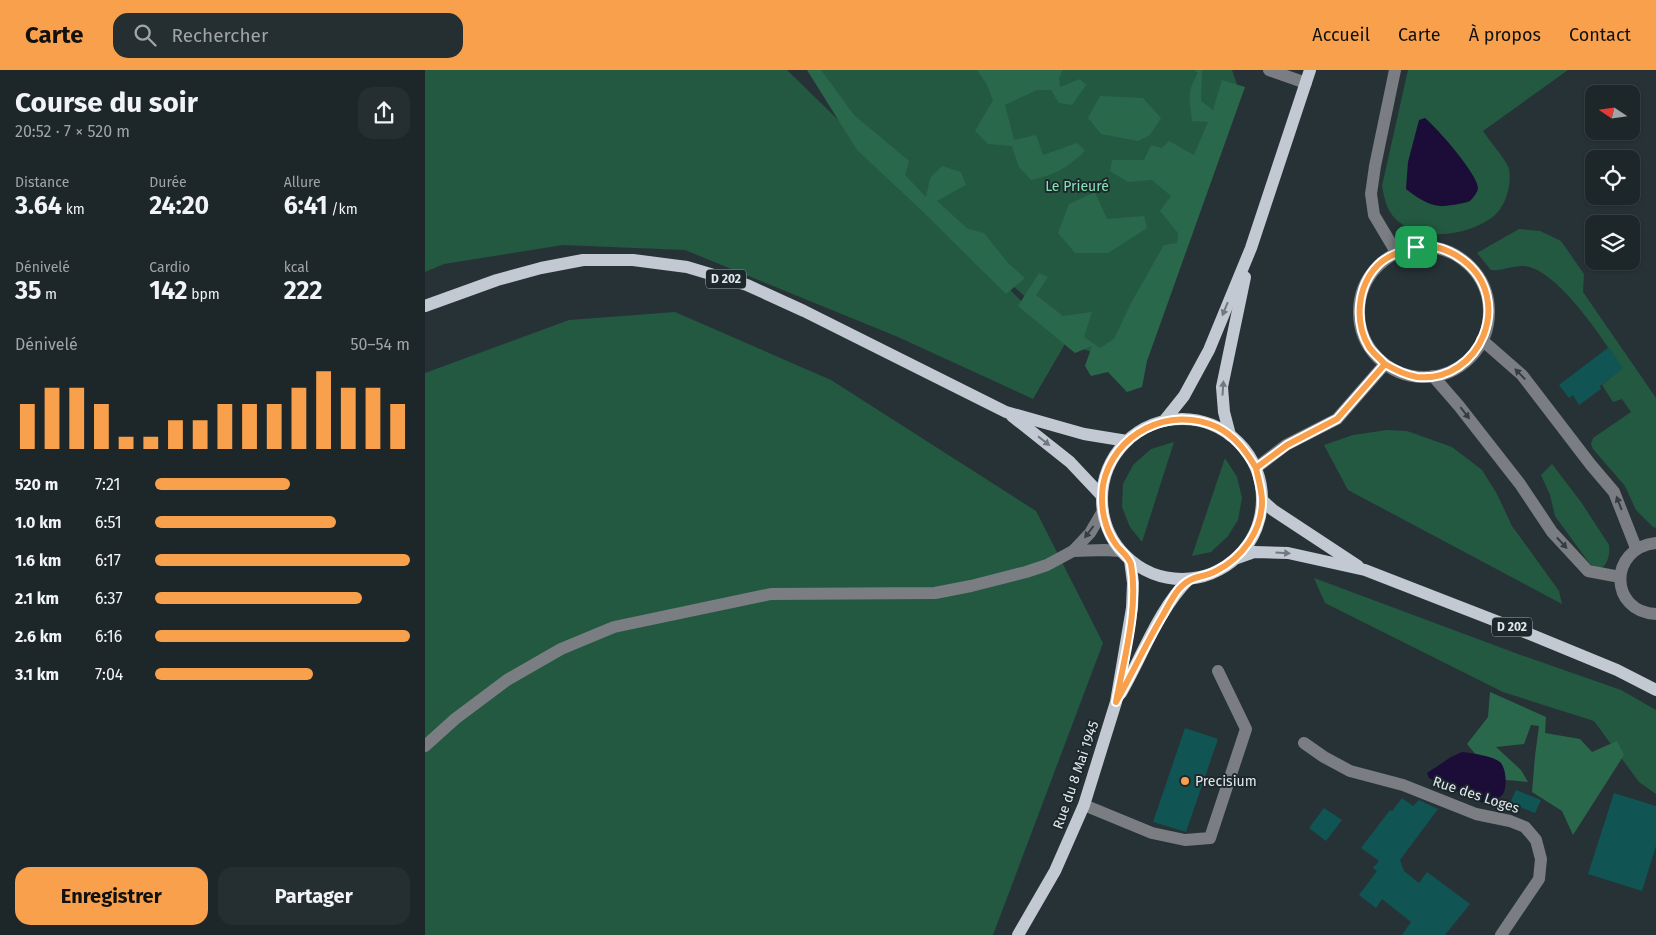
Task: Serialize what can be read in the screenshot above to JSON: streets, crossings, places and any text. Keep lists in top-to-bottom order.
{
  "streets": {
    "main road": ["D 202", "Rue du 8 Mai 1945"],
    "street": ["Rue des Loges"]
  },
  "parks": ["Le Prieuré"],
  "places": ["Precisium"],
  "north": "left",
  "page": {
    "header": "Carte",
    "search": "Rechercher",
    "nav": [
      "Accueil",
      "Carte",
      "À propos",
      "Contact"
    ],
    "heading": ["Course du soir", "20:52 · 7 × 520 m"],
    "stats": [
      ["Distance", "3.64 km"],
      ["Durée", "24:20"],
      ["Allure", "6:41 /km"],
      ["Dénivelé", "35 m"],
      ["Cardio", "142 bpm"],
      ["kcal", "222"]
    ],
    "chart": ["Dénivelé", "50–54 m"],
    "list": [
      {
        "name": "520 m",
        "note": "7:21"
      },
      {
        "name": "1.0 km",
        "note": "6:51"
      },
      {
        "name": "1.6 km",
        "note": "6:17"
      },
      {
        "name": "2.1 km",
        "note": "6:37"
      },
      {
        "name": "2.6 km",
        "note": "6:16"
      },
      {
        "name": "3.1 km",
        "note": "7:04"
      }
    ],
    "buttons": ["Enregistrer", "Partager"]
  }
}
